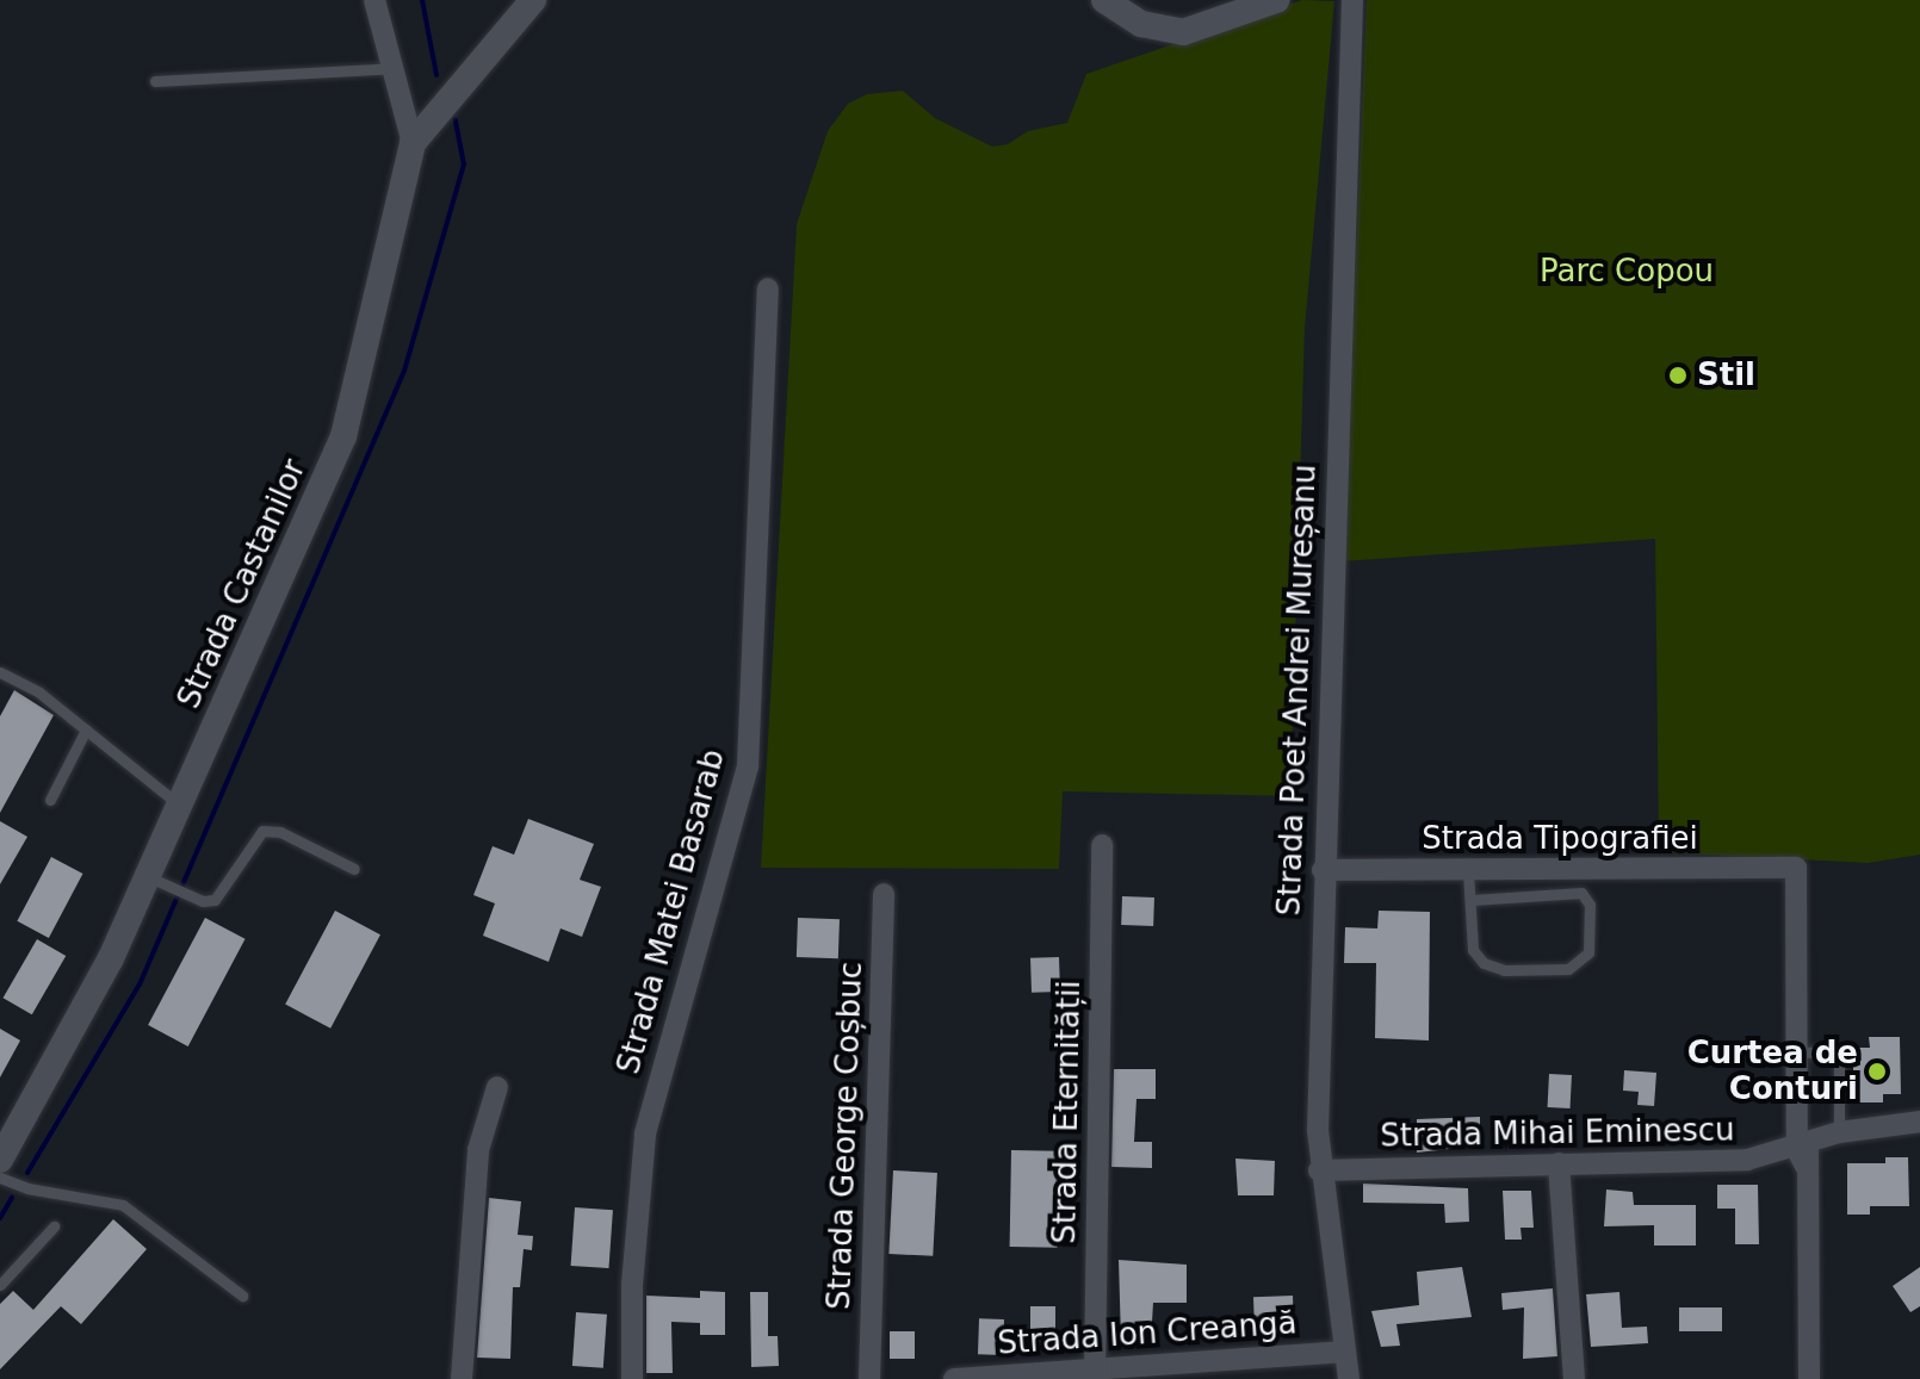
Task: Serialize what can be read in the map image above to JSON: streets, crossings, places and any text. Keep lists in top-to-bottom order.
{
  "streets": {
    "street": [
      "Strada Castanilor",
      "Strada Poet Andrei Mureșanu",
      "Strada Tipografiei",
      "Strada Matei Basarab",
      "Strada Eternității",
      "Strada Mihai Eminescu",
      "Strada George Coșbuc",
      "Strada Ion Creangă"
    ]
  },
  "crossings": [
    ["Strada Poet Andrei Mureșanu", "Strada Tipografiei"],
    ["Strada Poet Andrei Mureșanu", "Strada Mihai Eminescu"],
    ["Strada Poet Andrei Mureșanu", "Strada Ion Creangă"],
    ["Strada Eternității", "Strada Ion Creangă"]
  ],
  "parks": ["Parc Copou"],
  "places": ["Stil", "Curtea de Conturi"]
}
